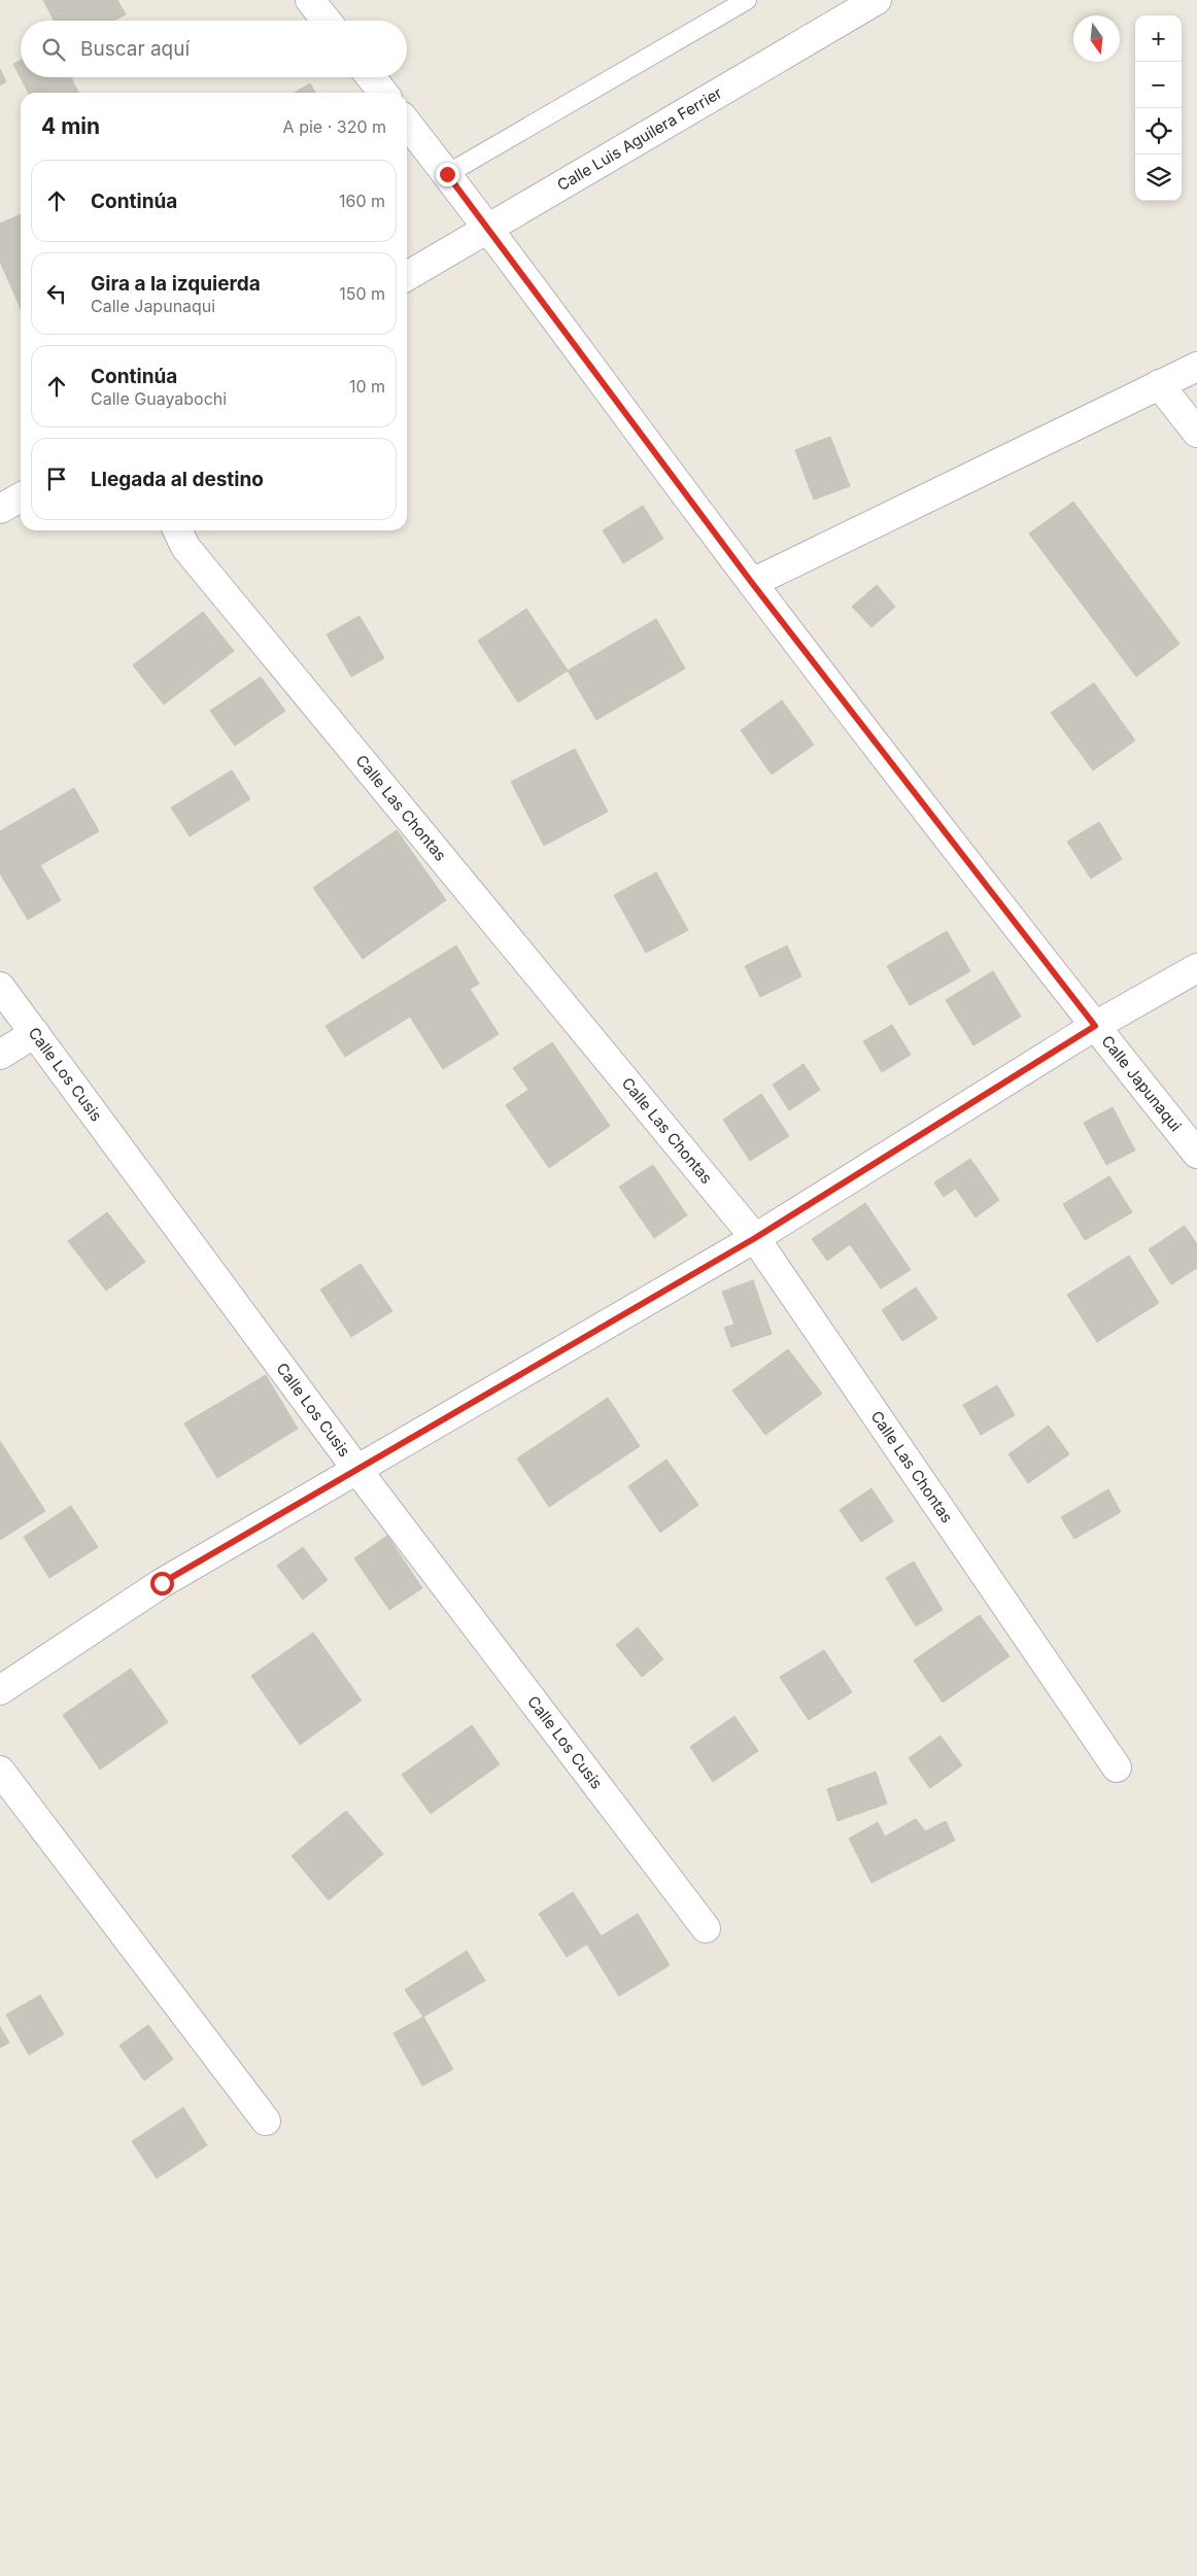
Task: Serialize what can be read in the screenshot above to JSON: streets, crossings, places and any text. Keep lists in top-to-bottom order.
{
  "streets": {
    "street": [
      "Calle Luis Aguilera Ferrier",
      "Calle Las Chontas",
      "Calle Los Cusis",
      "Calle Japunaqui"
    ]
  },
  "crossings": [
    ["Calle Luis Aguilera Ferrier", "Calle Japunaqui"]
  ],
  "north": "bottom",
  "page": {
    "map_buttons": ["+", "−"],
    "search": "Buscar aquí",
    "heading": ["4 min", "A pie · 320 m"],
    "list": [
      ["Continúa", "160 m"],
      ["Gira a la izquierda", "Calle Japunaqui", "150 m"],
      ["Continúa", "Calle Guayabochi", "10 m"],
      "Llegada al destino"
    ]
  }
}
